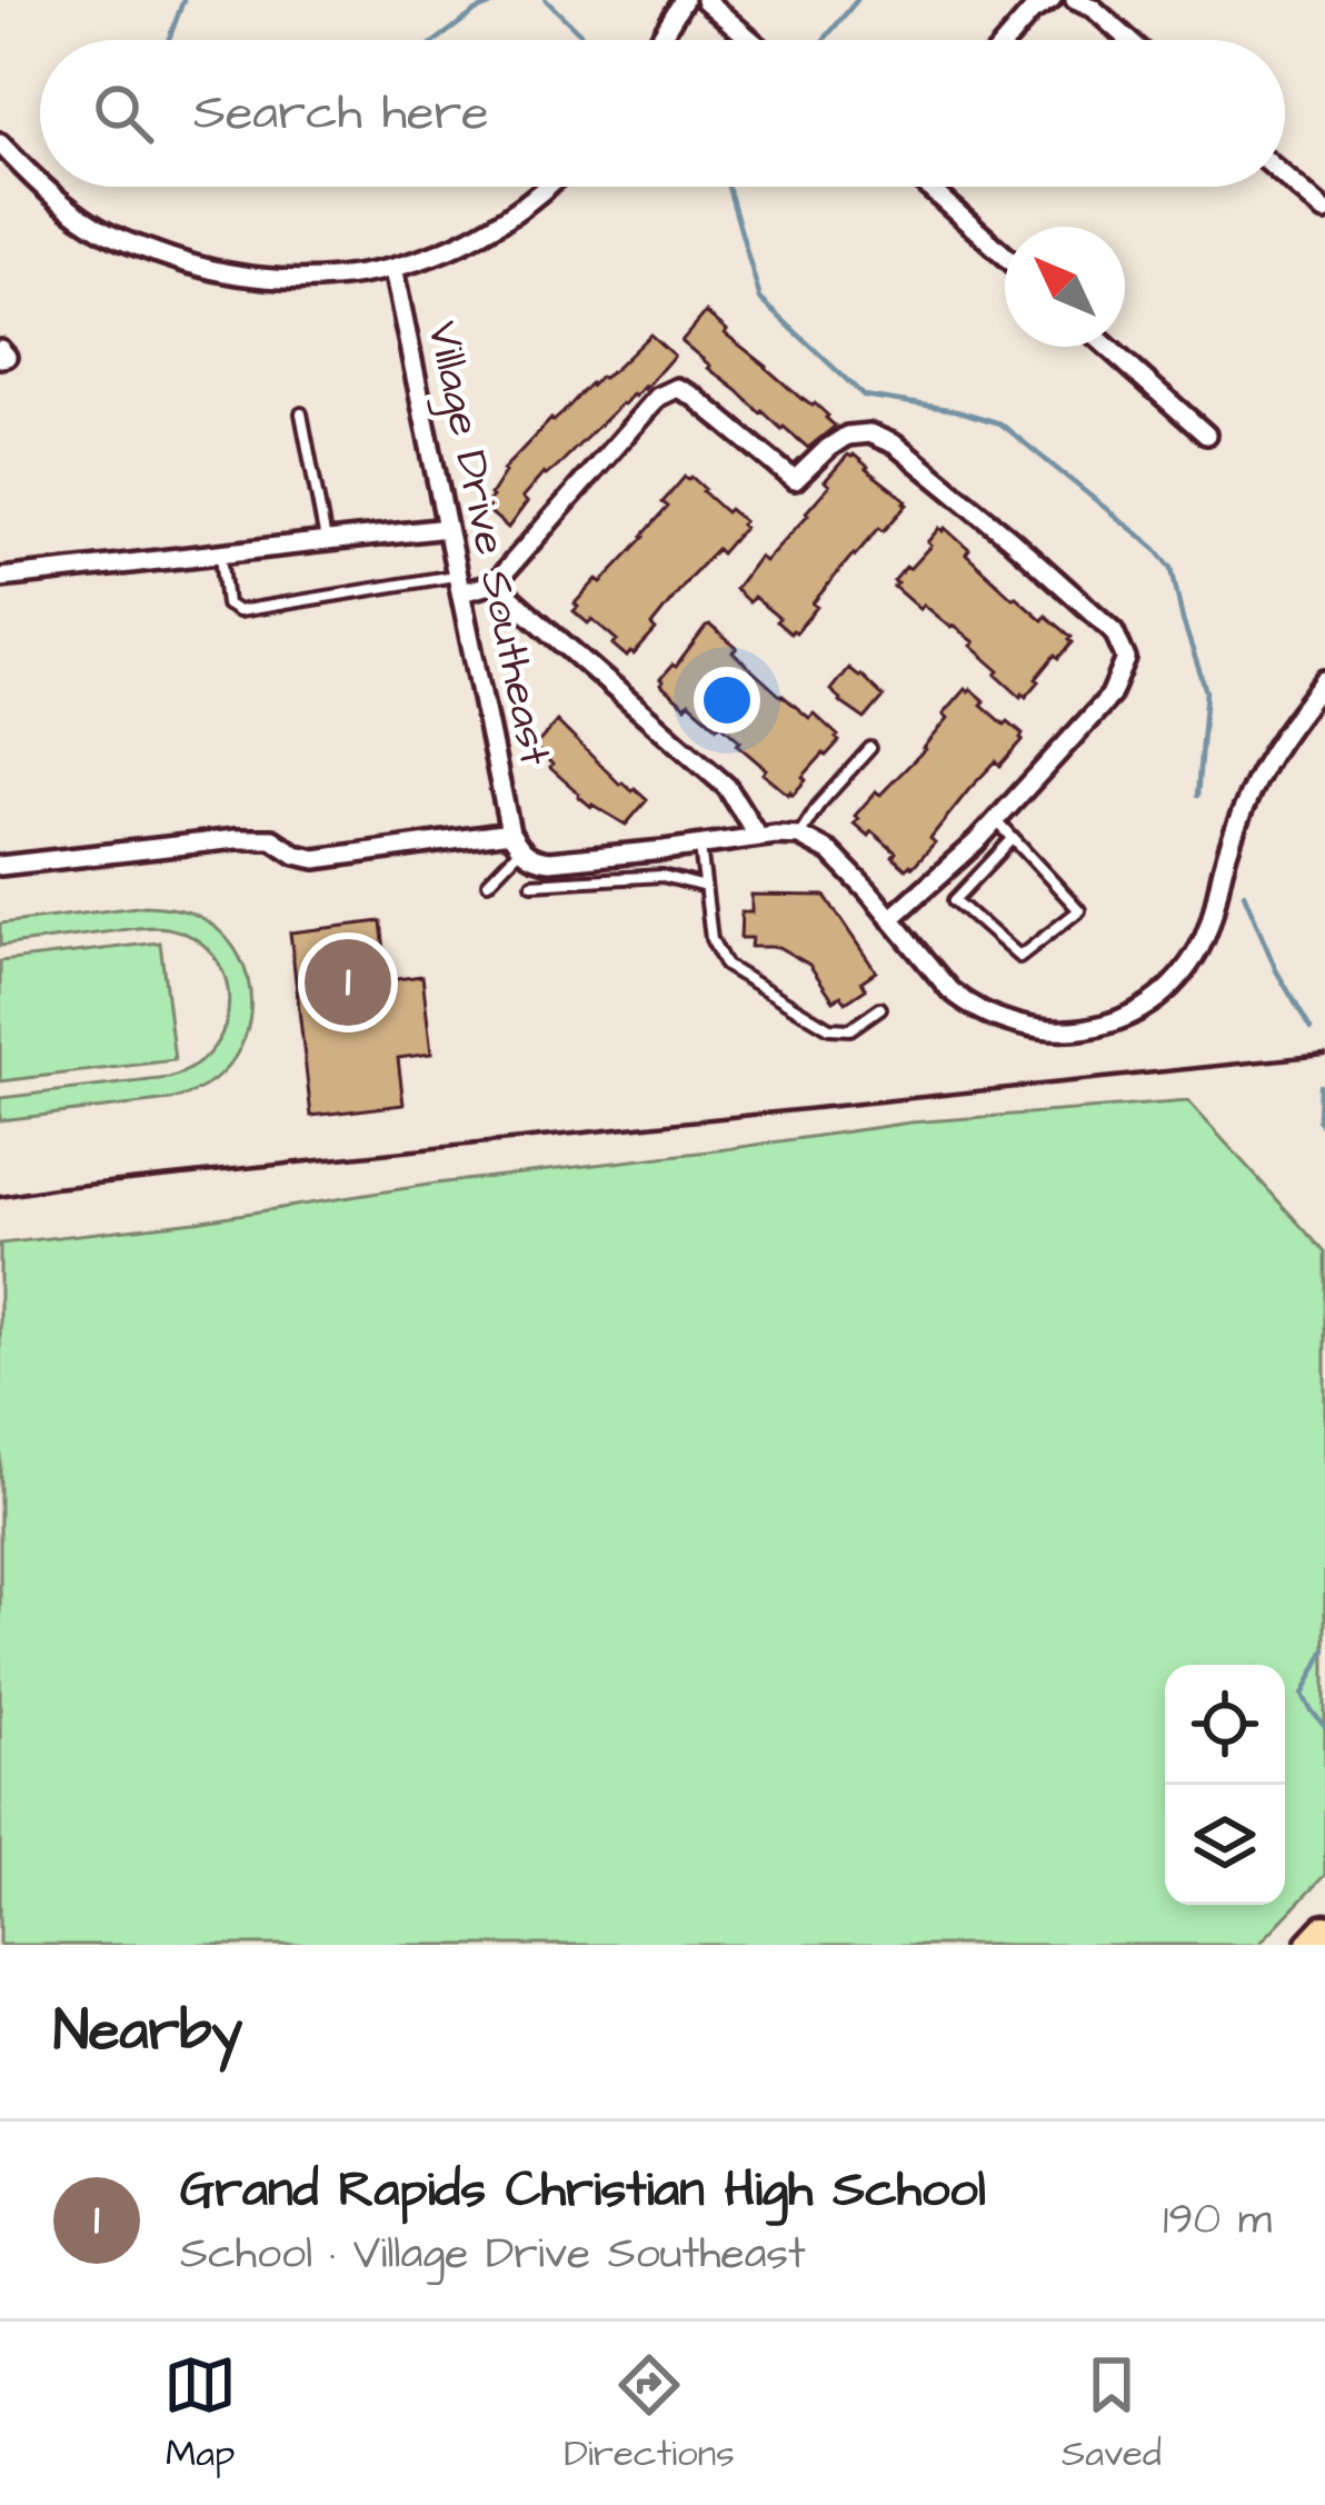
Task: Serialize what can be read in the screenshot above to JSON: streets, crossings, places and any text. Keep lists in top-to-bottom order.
{
  "streets": {
    "street": ["Village Drive Southeast"]
  },
  "north": "top left",
  "page": {
    "search": "Search here",
    "pins": "1",
    "heading": "Nearby",
    "list": [
      {
        "mark": "1",
        "name": "Grand Rapids Christian High School",
        "note": "School · Village Drive Southeast",
        "value": "190 m"
      }
    ],
    "nav": ["Map", "Directions", "Saved"]
  }
}
